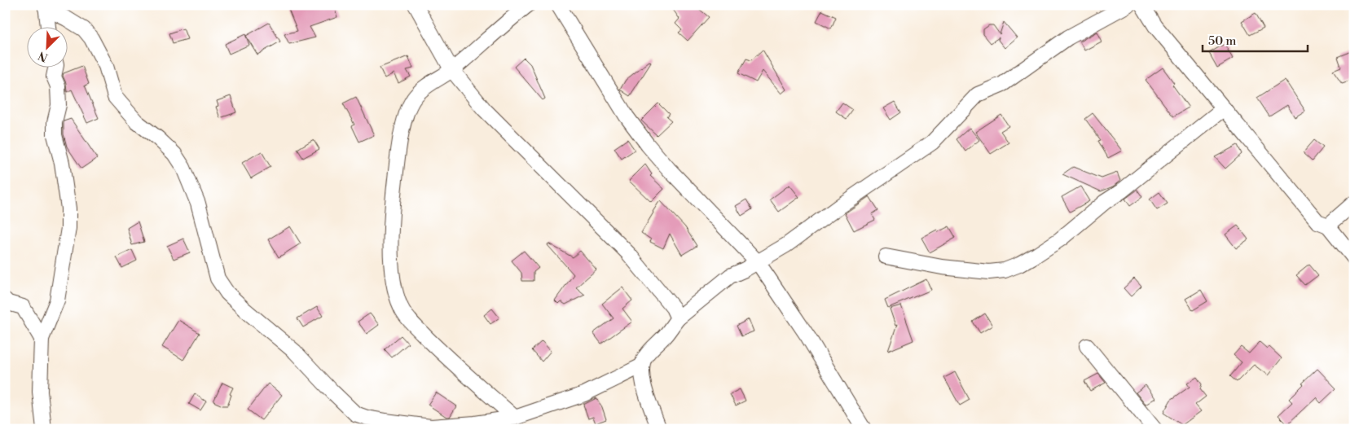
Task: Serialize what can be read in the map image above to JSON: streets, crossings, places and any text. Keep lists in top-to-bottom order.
{
  "scale_bar": "50 m",
  "north": "bottom left"
}
